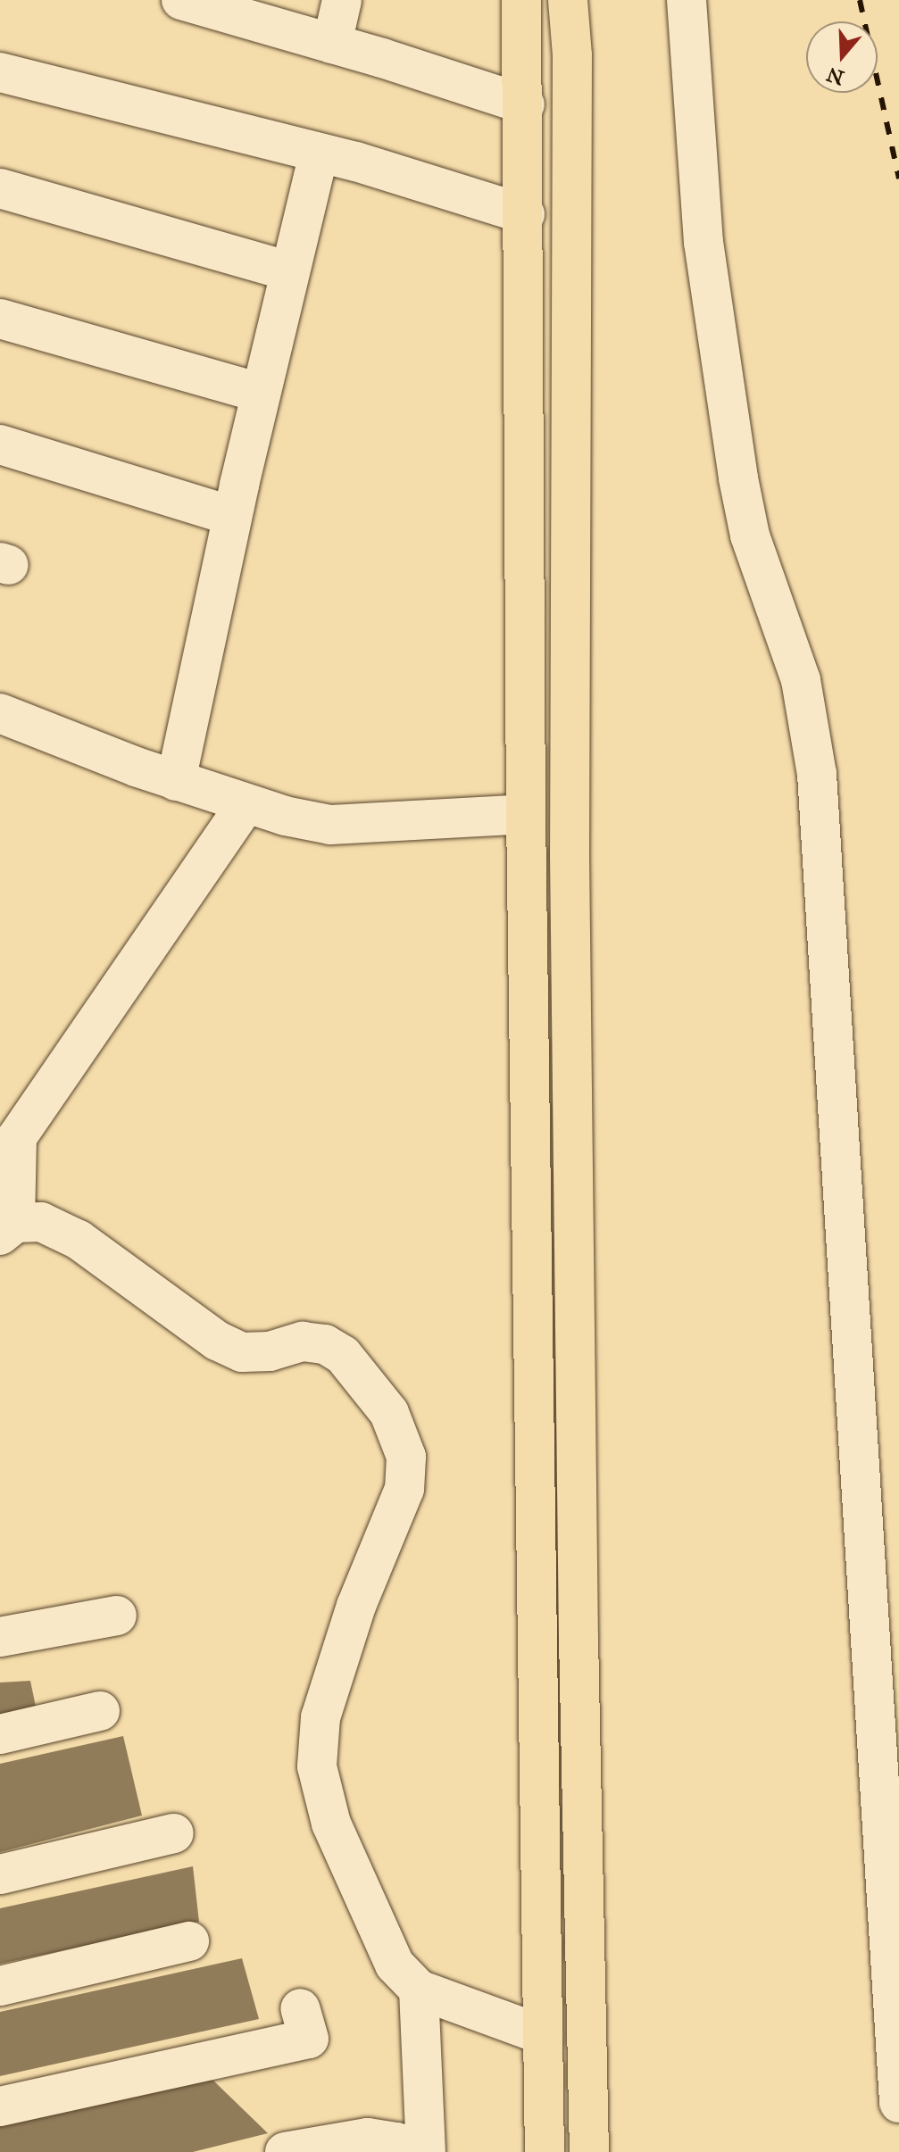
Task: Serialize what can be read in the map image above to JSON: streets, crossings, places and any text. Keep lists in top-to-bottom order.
{
  "north": "bottom"
}
